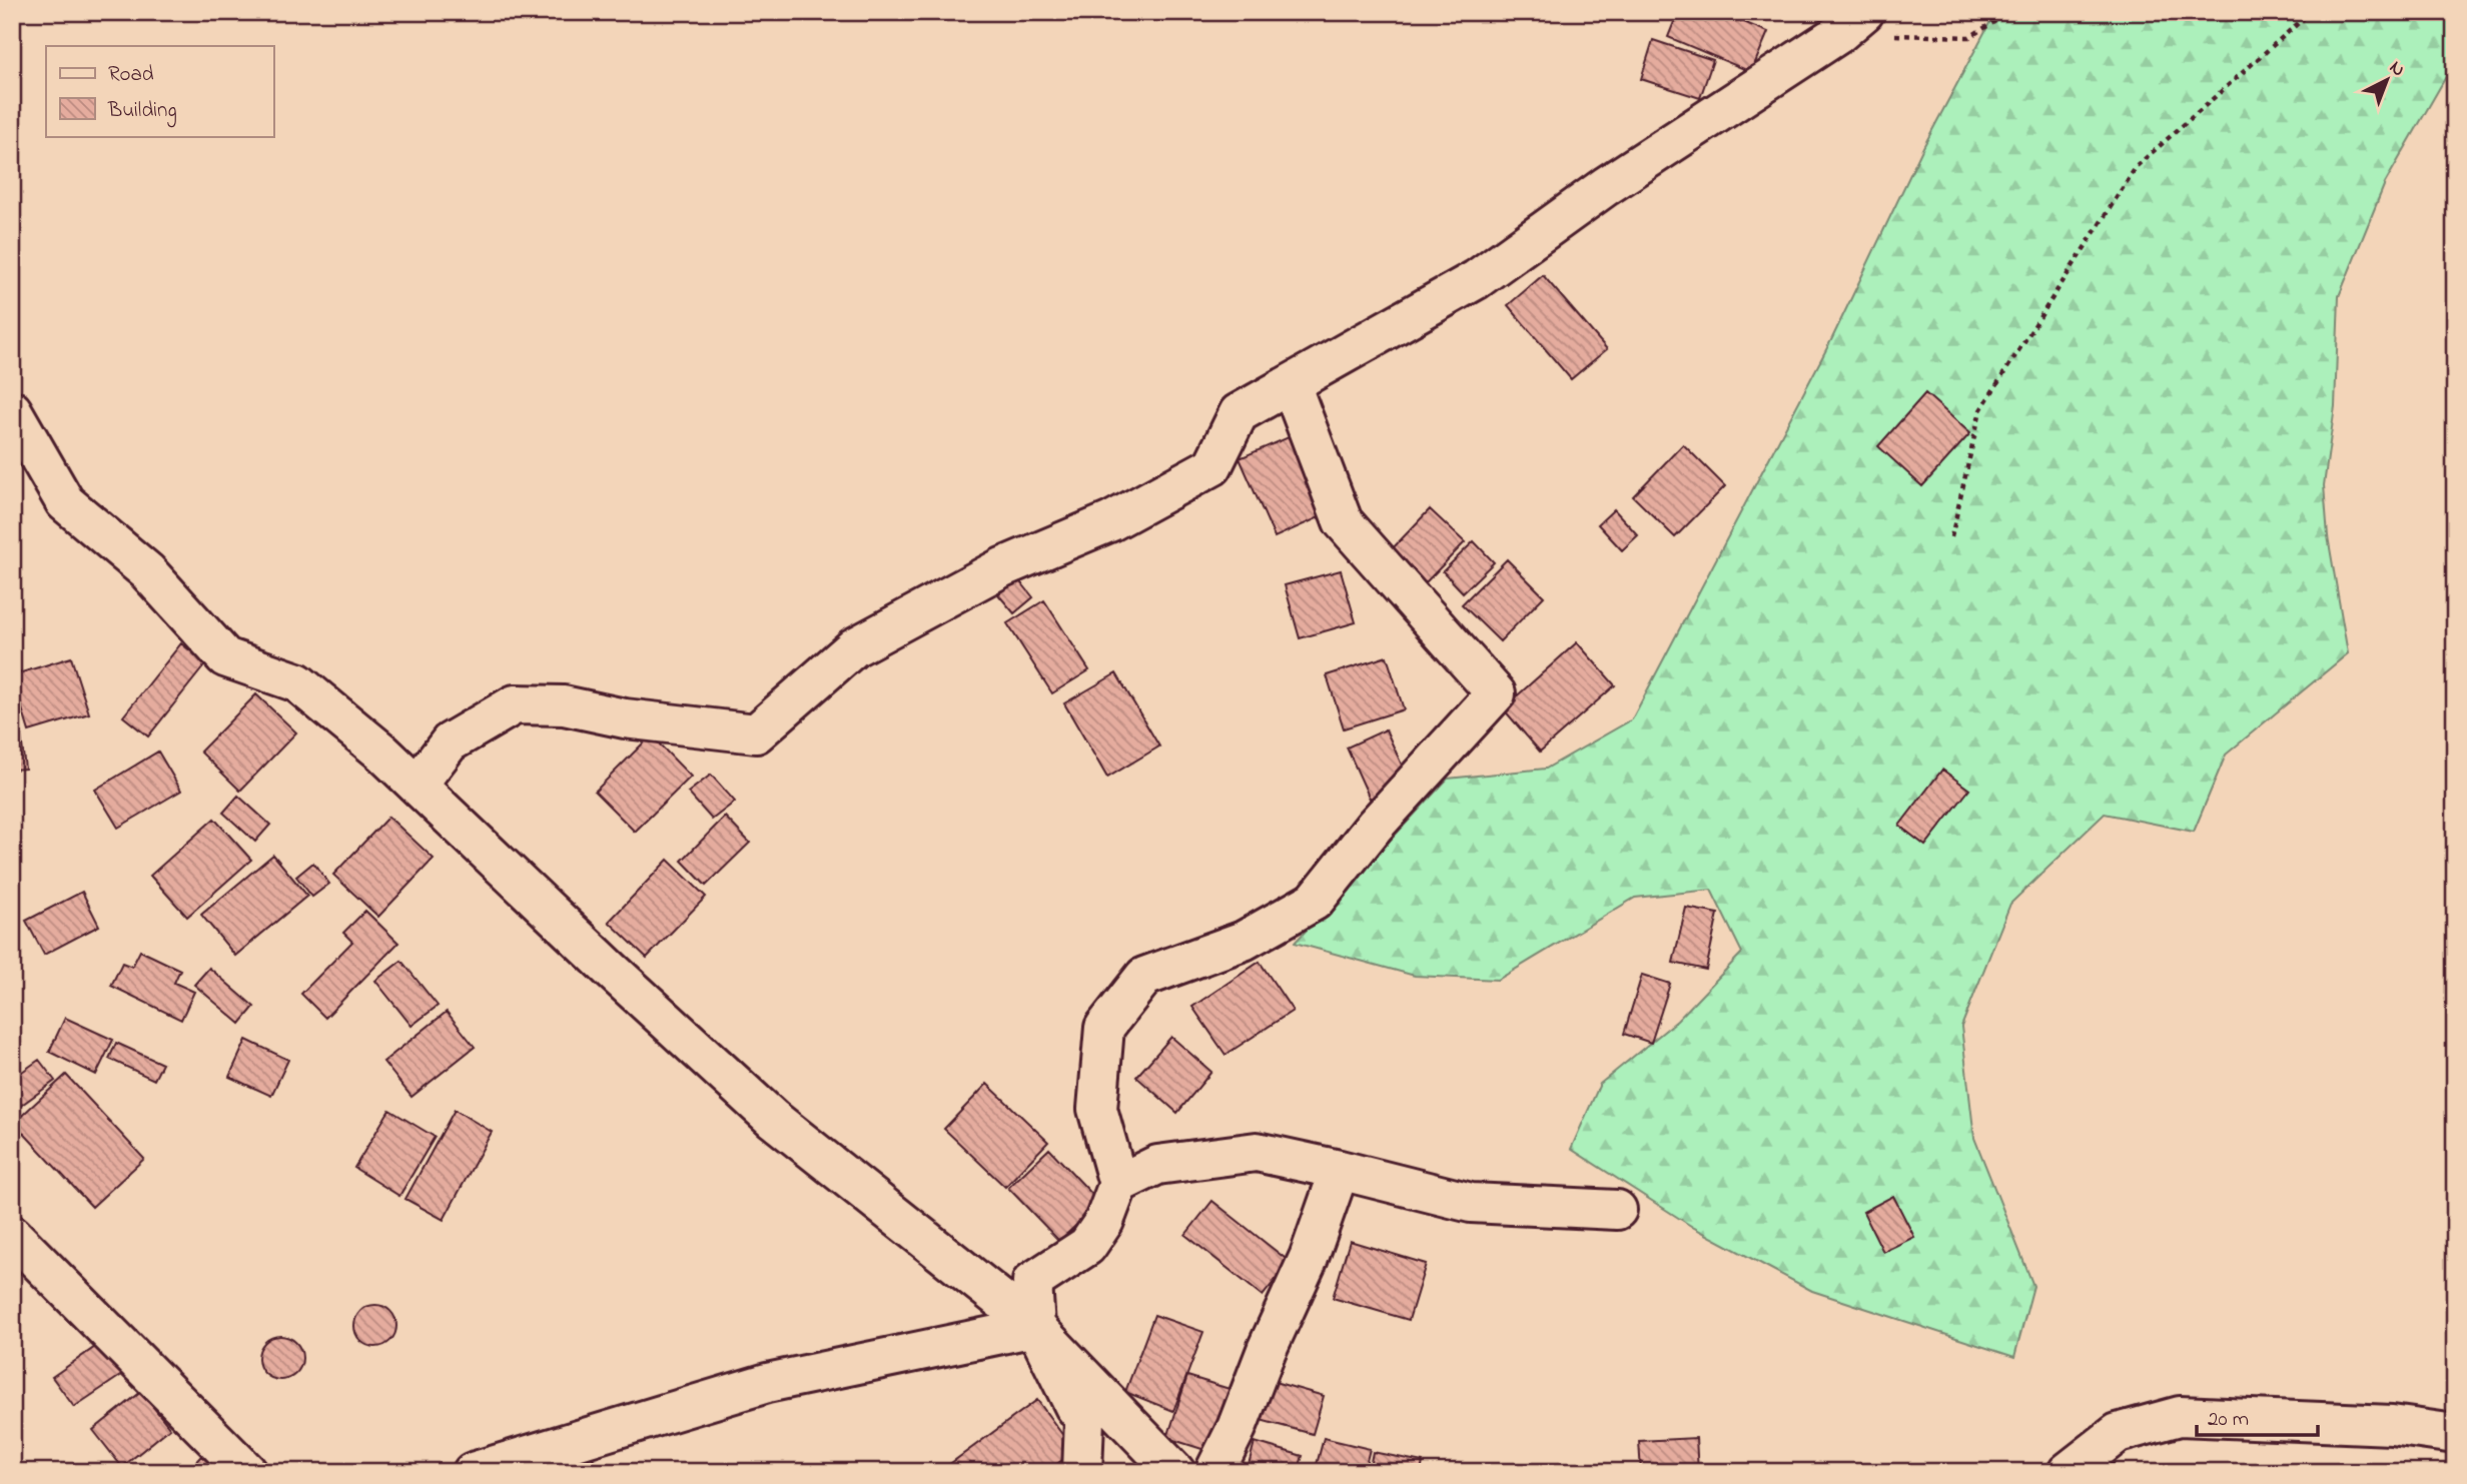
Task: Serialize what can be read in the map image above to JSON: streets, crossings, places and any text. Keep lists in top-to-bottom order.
{
  "legend": ["Road", "Building"],
  "scale_bar": "20 m",
  "north": "top right"
}
